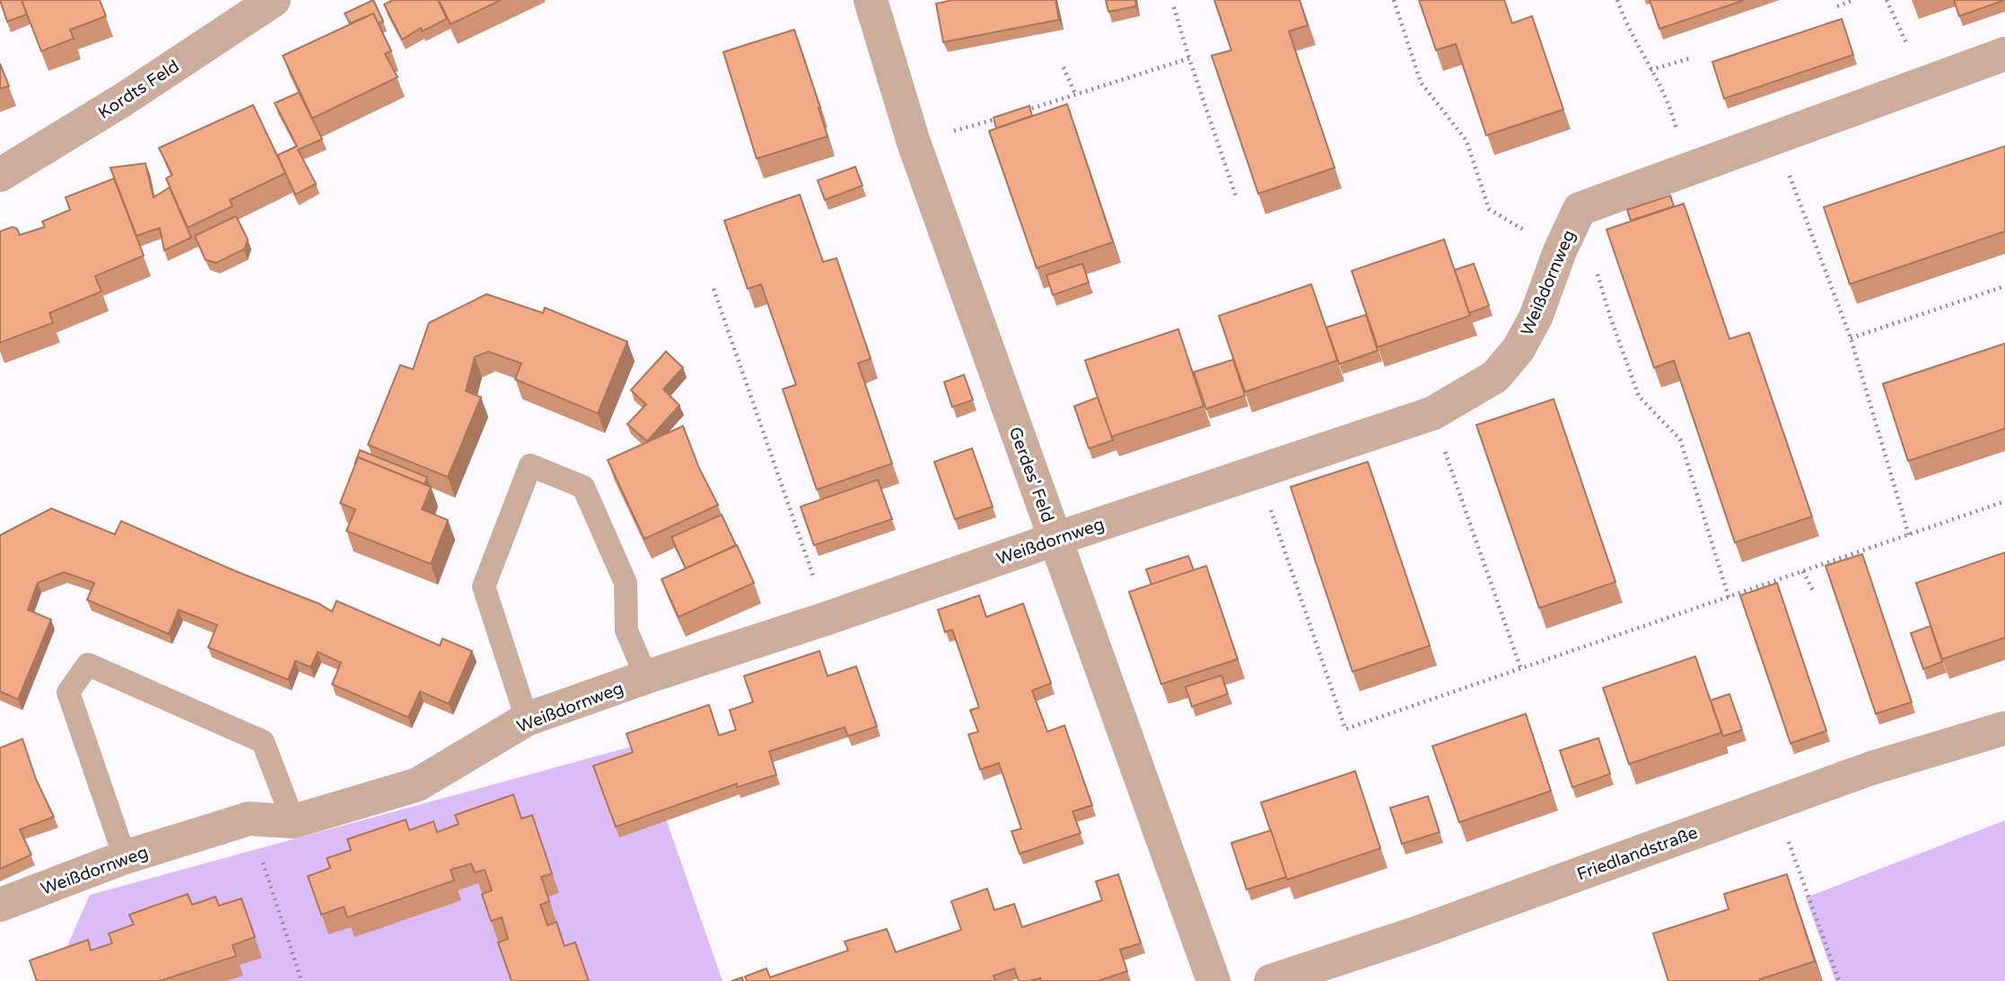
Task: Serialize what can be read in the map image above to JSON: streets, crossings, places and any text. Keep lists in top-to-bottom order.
{
  "streets": {
    "street": [
      "Kordts Feld",
      "Weißdornweg",
      "Gerdes' Feld",
      "Friedlandstraße"
    ]
  },
  "crossings": [
    ["Weißdornweg", "Gerdes' Feld"]
  ]
}
